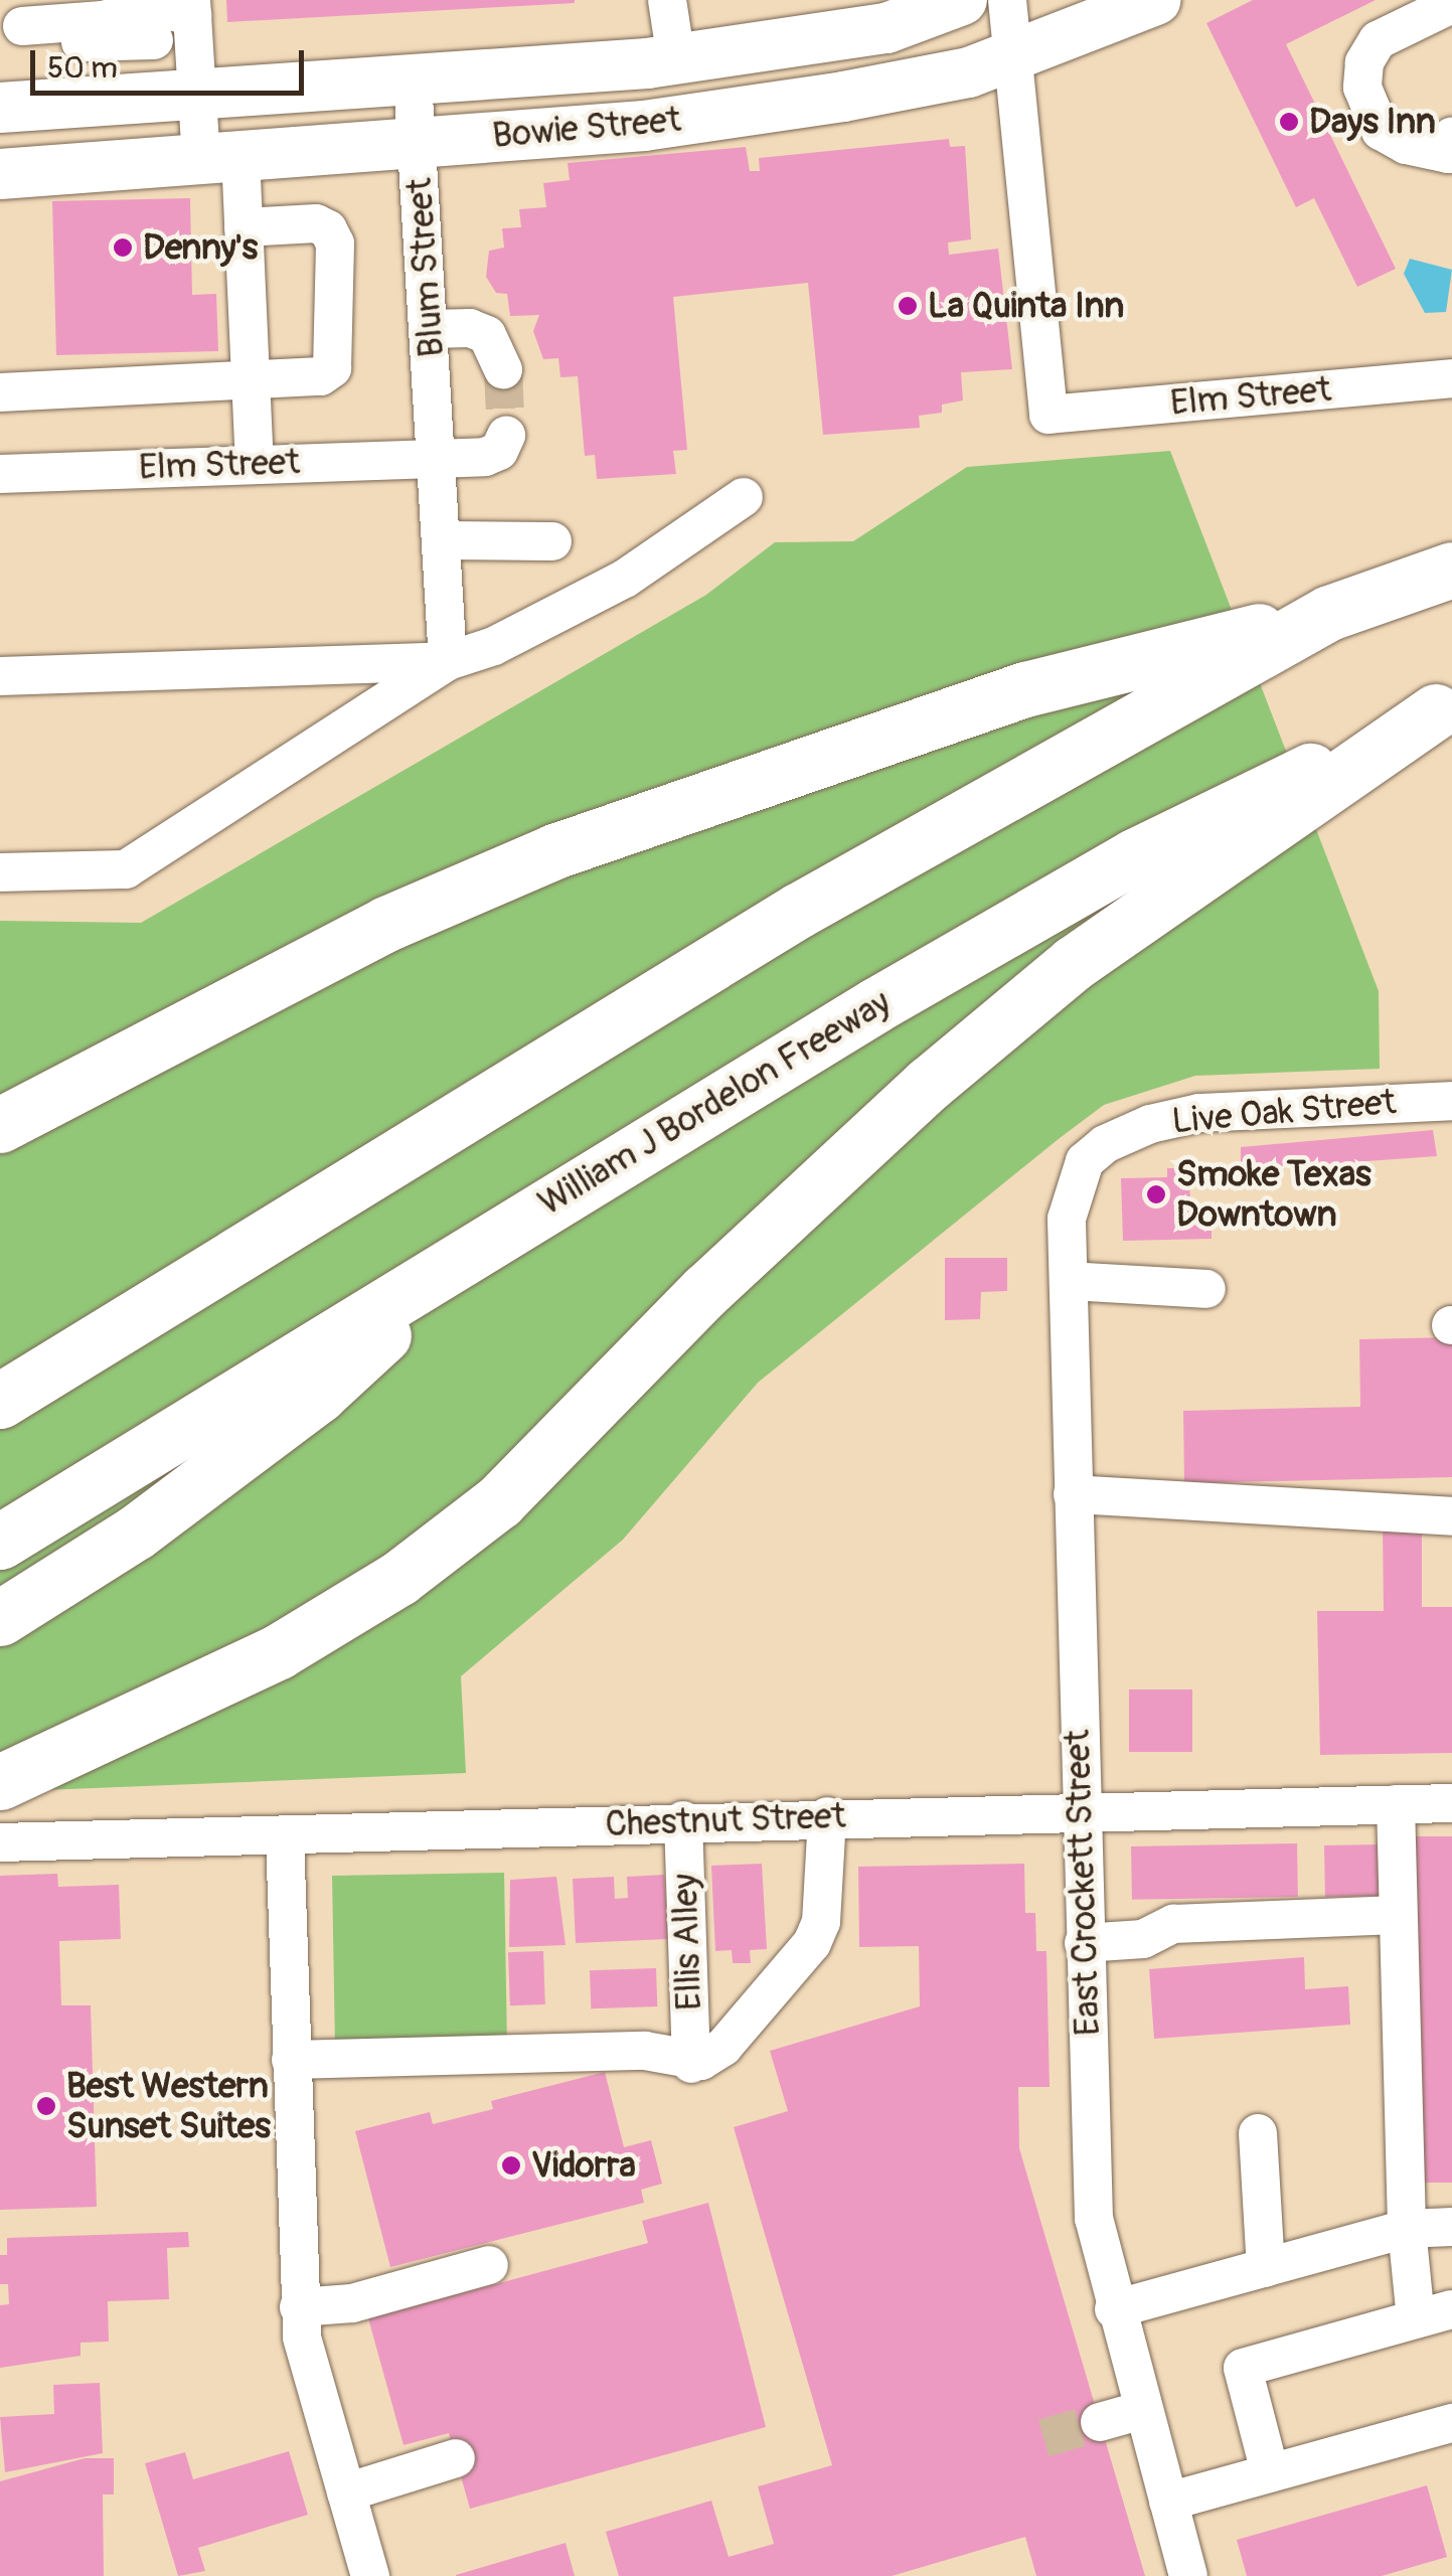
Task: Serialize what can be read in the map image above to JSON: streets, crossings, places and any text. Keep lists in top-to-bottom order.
{
  "streets": {
    "highway": ["William J Bordelon Freeway"],
    "main road": ["Bowie Street"],
    "street": [
      "Blum Street",
      "Elm Street",
      "Live Oak Street",
      "Chestnut Street",
      "East Crockett Street",
      "Ellis Alley"
    ]
  },
  "crossings": [
    ["Bowie Street", "Blum Street"],
    ["Bowie Street", "Elm Street"],
    ["Blum Street", "Elm Street"],
    ["Live Oak Street", "East Crockett Street"],
    ["Chestnut Street", "East Crockett Street"],
    ["Chestnut Street", "Ellis Alley"]
  ],
  "places": [
    "Days Inn",
    "Denny's",
    "La Quinta Inn",
    "Smoke Texas Downtown",
    "Best Western Sunset Suites",
    "Vidorra"
  ],
  "scale_bar": "50 m"
}
